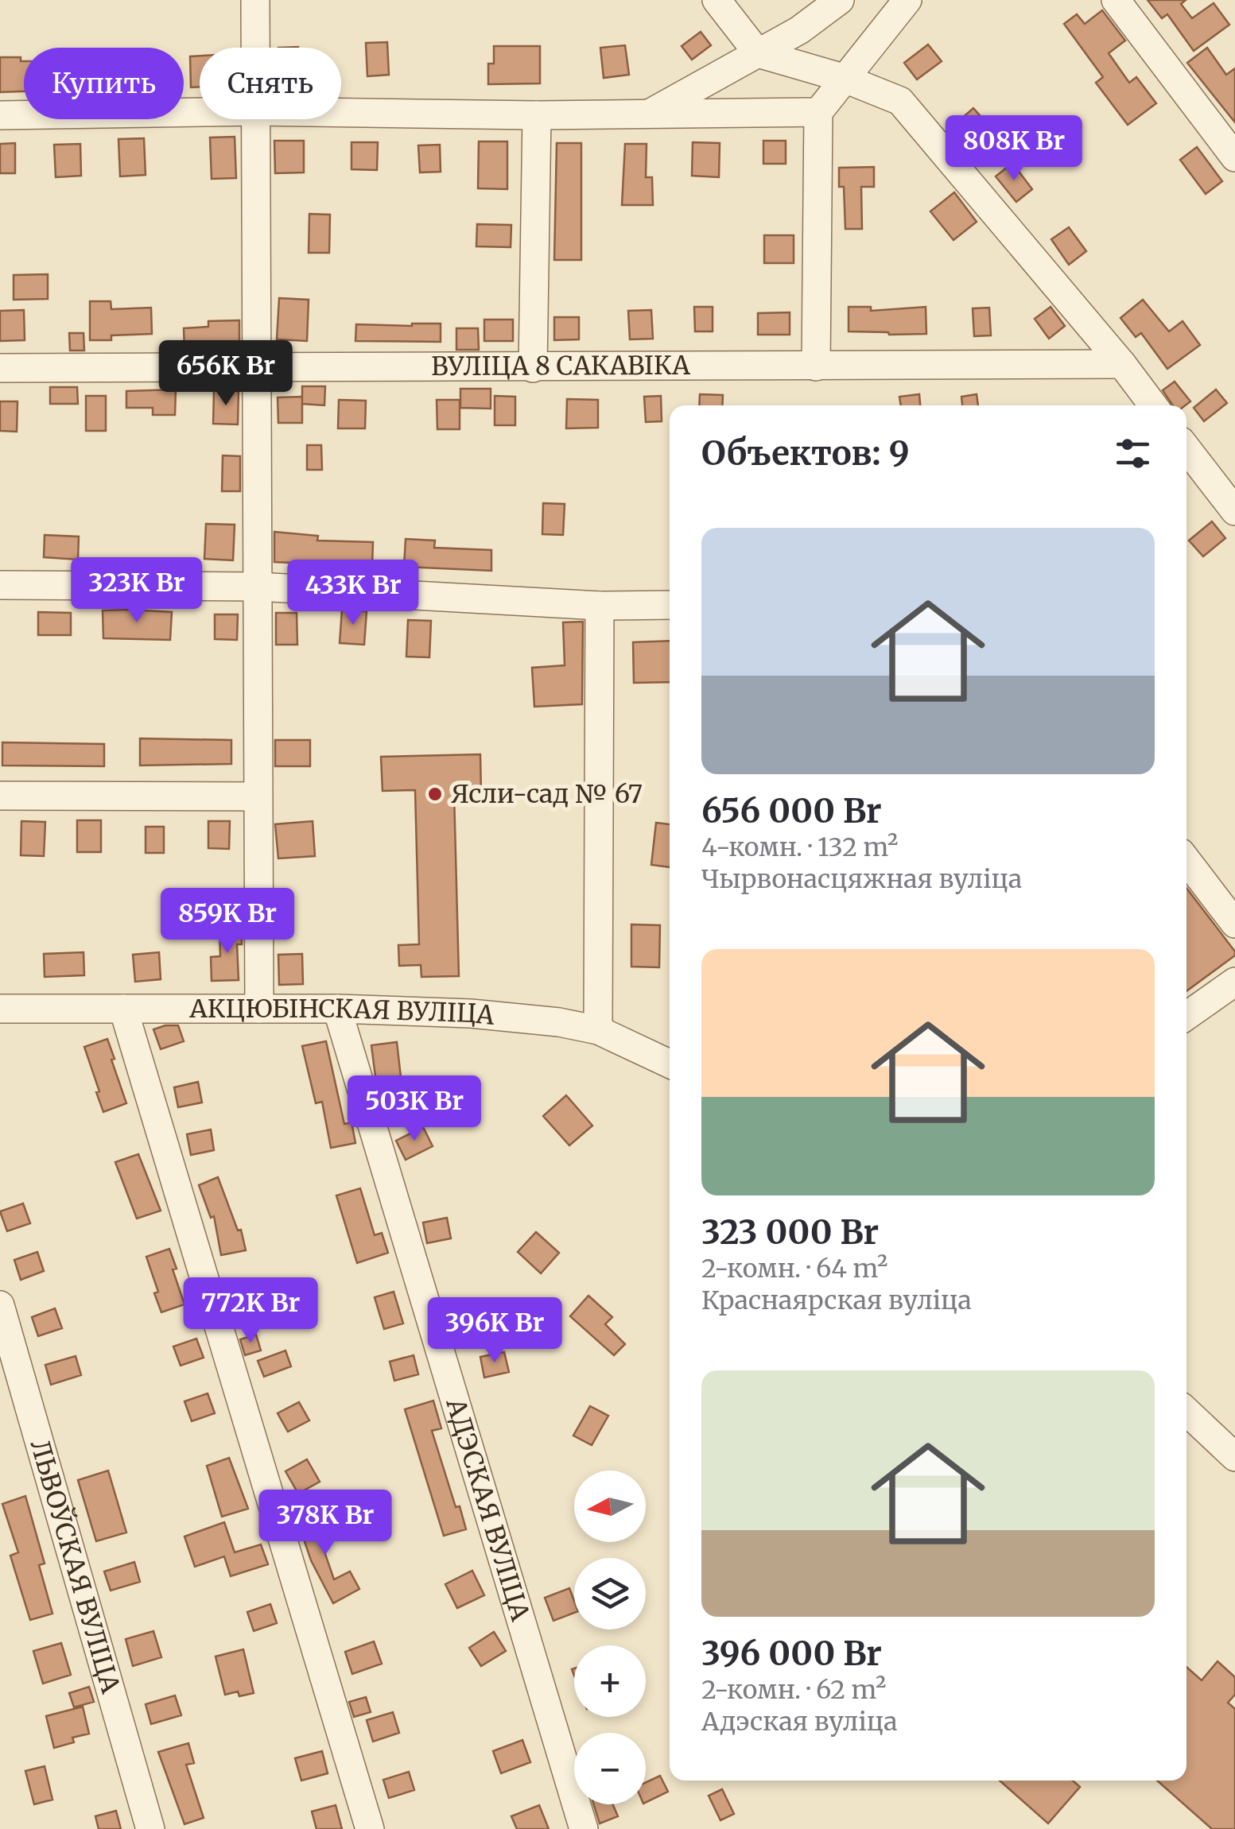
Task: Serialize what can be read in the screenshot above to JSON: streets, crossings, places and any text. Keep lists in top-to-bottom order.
{
  "streets": {
    "street": [
      "ВУЛІЦА 8 САКАВІКА",
      "АКЦЮБІНСКАЯ ВУЛІЦА",
      "АДЭСКАЯ ВУЛІЦА",
      "ЛЬВОЎСКАЯ ВУЛІЦА"
    ]
  },
  "crossings": [
    ["АКЦЮБІНСКАЯ ВУЛІЦА", "АДЭСКАЯ ВУЛІЦА"]
  ],
  "places": ["Ясли-сад № 67"],
  "north": "left",
  "page": {
    "chip": ["Купить", "Снять"],
    "price": [
      "808K Br",
      "656K Br",
      "323K Br",
      "433K Br",
      "859K Br",
      "503K Br",
      "772K Br",
      "396K Br",
      "378K Br"
    ],
    "heading": "Объектов: 9",
    "list": [
      {
        "name": "656 000 Br",
        "note": "4-комн. · 132 m² · Чырвонасцяжная вуліца"
      },
      {
        "name": "323 000 Br",
        "note": "2-комн. · 64 m² · Краснаярская вуліца"
      },
      {
        "name": "396 000 Br",
        "note": "2-комн. · 62 m² · Адэская вуліца"
      }
    ],
    "map_buttons": ["+", "−"]
  }
}
